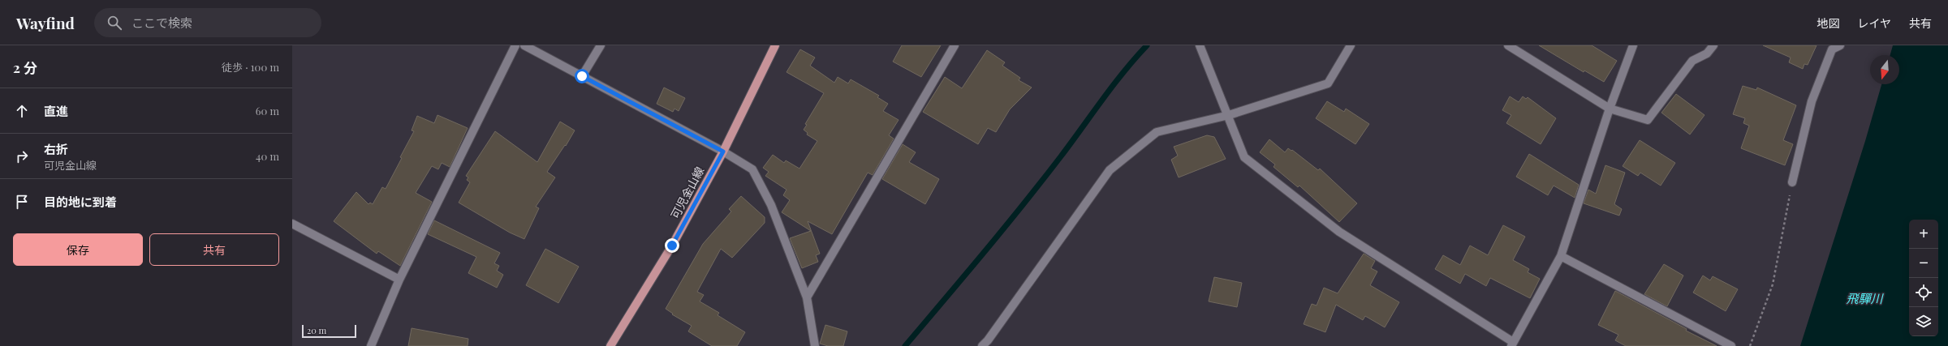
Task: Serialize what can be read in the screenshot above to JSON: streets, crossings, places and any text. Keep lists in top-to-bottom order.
{
  "streets": {
    "main road": ["可児金山線"]
  },
  "water": ["飛驒川"],
  "scale_bar": "20 m",
  "north": "bottom",
  "page": {
    "header": "Wayfind",
    "search": "ここで検索",
    "nav": ["地図", "レイヤ", "共有"],
    "heading": ["2 分", "徒歩 · 100 m"],
    "list": [
      ["直進", "60 m"],
      ["右折", "可児金山線", "40 m"],
      "目的地に到着"
    ],
    "map_buttons": ["+", "−"],
    "buttons": ["保存", "共有"],
    "scale": "20 m"
  }
}
